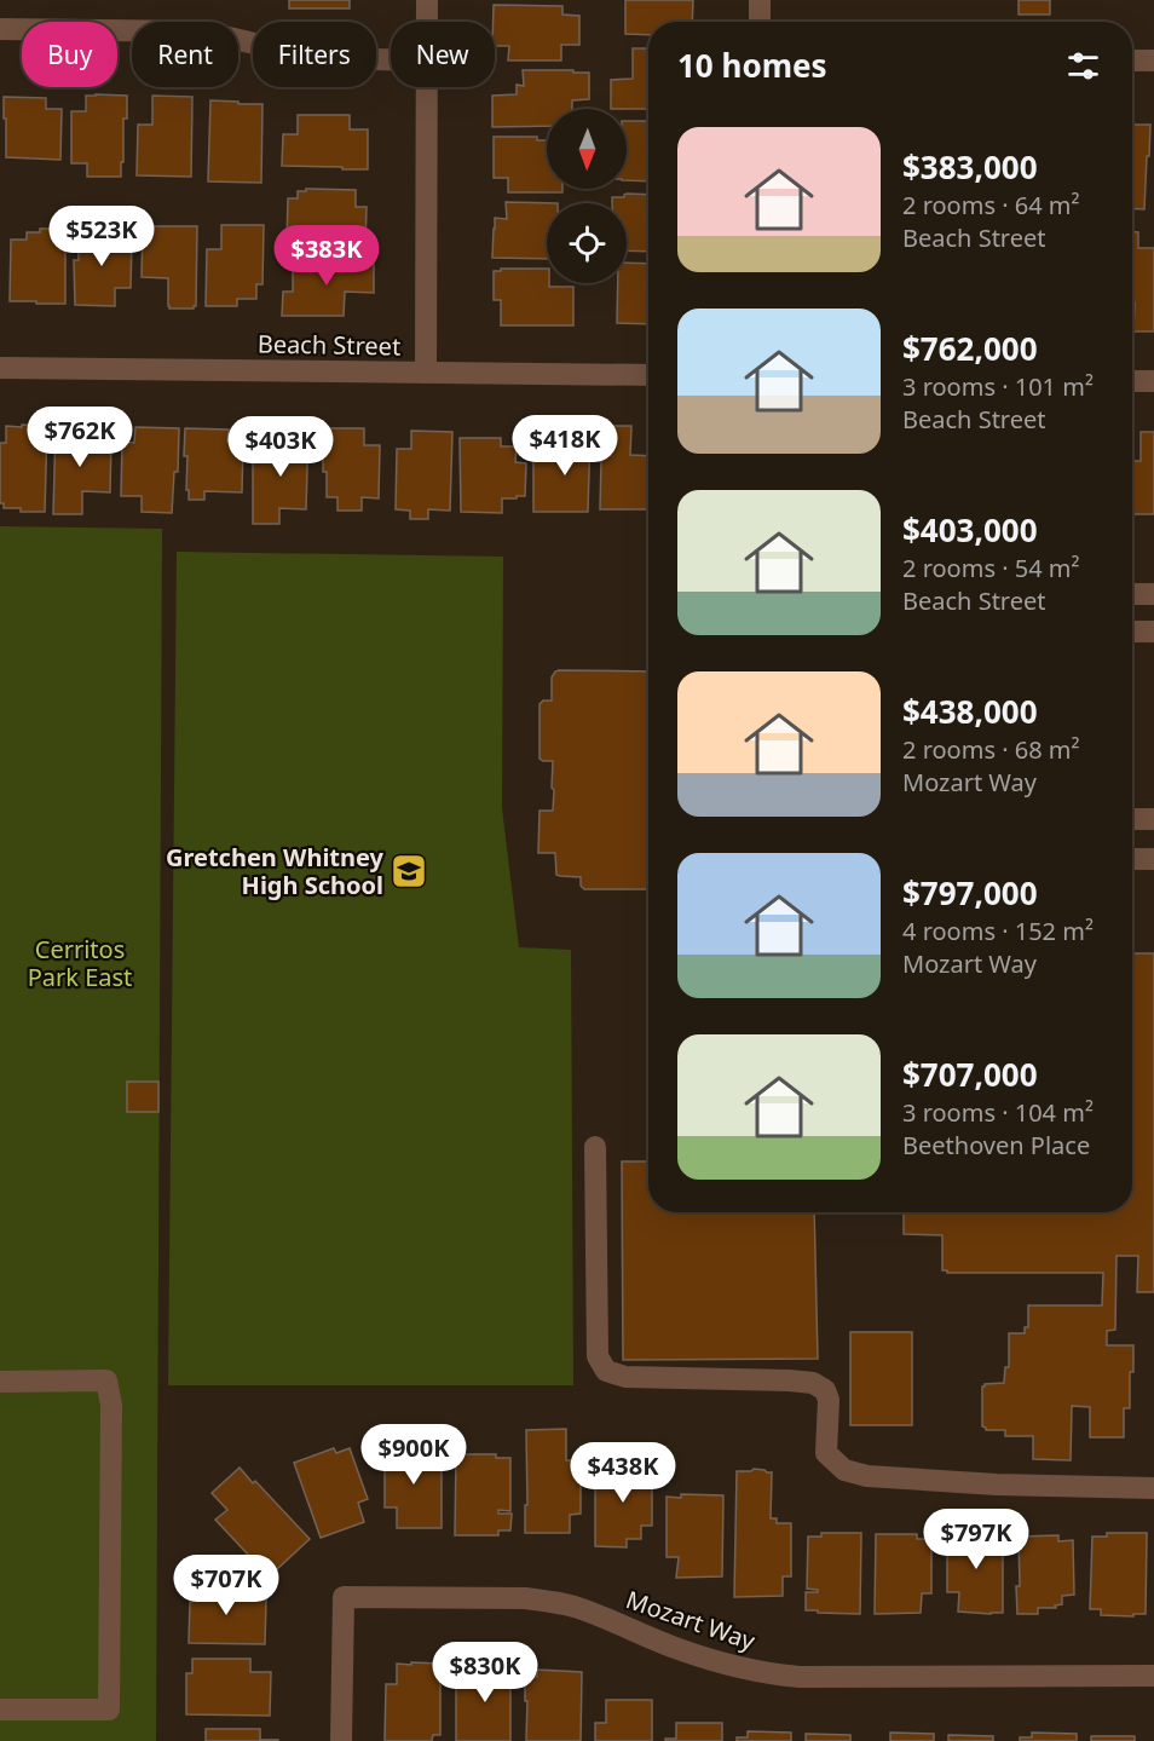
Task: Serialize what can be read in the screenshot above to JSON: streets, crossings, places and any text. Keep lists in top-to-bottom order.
{
  "streets": {
    "street": ["Beach Street", "Mozart Way"]
  },
  "parks": ["Cerritos Park East"],
  "places": {
    "school or university": ["Gretchen Whitney High School"]
  },
  "north": "bottom",
  "page": {
    "chip": [
      "Buy",
      "Rent",
      "Filters",
      "New"
    ],
    "heading": "10 homes",
    "list": [
      {
        "name": "$383,000",
        "note": "2 rooms · 64 m² · Beach Street"
      },
      {
        "name": "$762,000",
        "note": "3 rooms · 101 m² · Beach Street"
      },
      {
        "name": "$403,000",
        "note": "2 rooms · 54 m² · Beach Street"
      },
      {
        "name": "$438,000",
        "note": "2 rooms · 68 m² · Mozart Way"
      },
      {
        "name": "$797,000",
        "note": "4 rooms · 152 m² · Mozart Way"
      },
      {
        "name": "$707,000",
        "note": "3 rooms · 104 m² · Beethoven Place"
      }
    ],
    "price": [
      "$523K",
      "$383K",
      "$762K",
      "$418K",
      "$403K",
      "$900K",
      "$438K",
      "$797K",
      "$707K",
      "$830K"
    ]
  }
}
